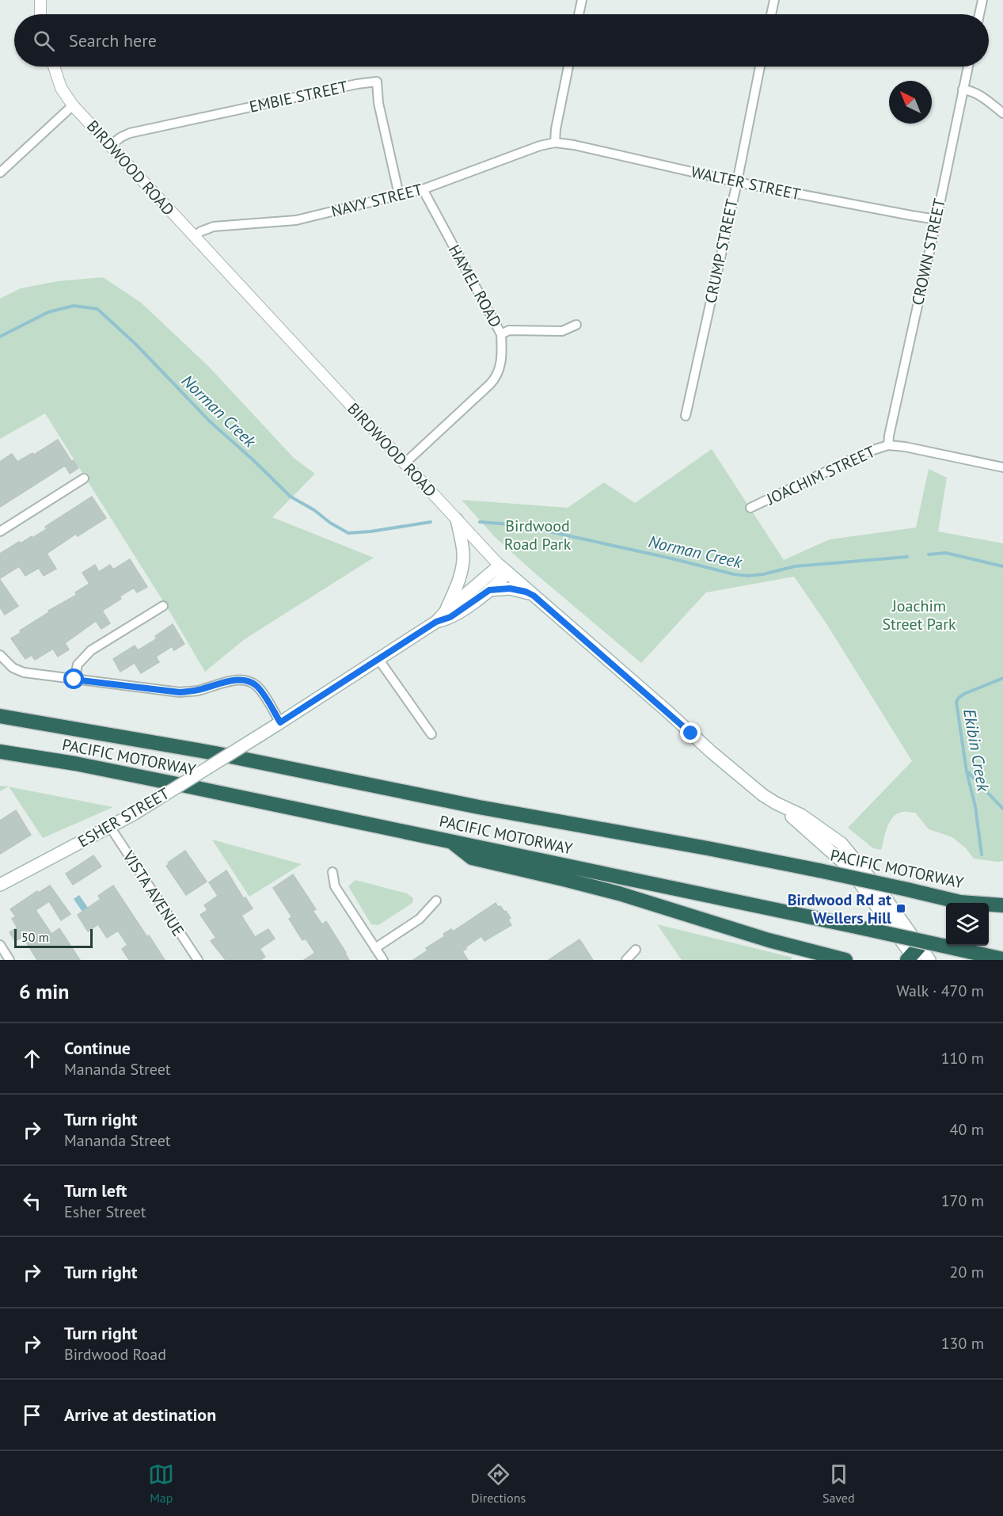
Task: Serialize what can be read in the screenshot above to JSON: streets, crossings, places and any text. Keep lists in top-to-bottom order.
{
  "streets": {
    "highway": ["PACIFIC MOTORWAY"],
    "main road": ["BIRDWOOD ROAD", "ESHER STREET"],
    "street": [
      "EMBIE STREET",
      "WALTER STREET",
      "NAVY STREET",
      "CRUMP STREET",
      "CROWN STREET",
      "HAMEL ROAD",
      "JOACHIM STREET",
      "VISTA AVENUE"
    ]
  },
  "crossings": [
    ["EMBIE STREET", "BIRDWOOD ROAD"],
    ["EMBIE STREET", "NAVY STREET"],
    ["BIRDWOOD ROAD", "NAVY STREET"],
    ["BIRDWOOD ROAD", "HAMEL ROAD"],
    ["BIRDWOOD ROAD", "ESHER STREET"],
    ["WALTER STREET", "NAVY STREET"],
    ["WALTER STREET", "CRUMP STREET"],
    ["WALTER STREET", "CROWN STREET"],
    ["NAVY STREET", "HAMEL ROAD"],
    ["CROWN STREET", "JOACHIM STREET"],
    ["ESHER STREET", "VISTA AVENUE"]
  ],
  "water": ["Norman Creek", "Ekibin Creek"],
  "parks": ["Birdwood Road Park", "Joachim Street Park"],
  "places": {
    "transit": ["Birdwood Rd at Wellers Hill"]
  },
  "scale_bar": "50 m",
  "north": "top left",
  "page": {
    "search": "Search here",
    "scale": "50 m",
    "heading": ["6 min", "Walk · 470 m"],
    "list": [
      ["Continue", "Mananda Street", "110 m"],
      ["Turn right", "Mananda Street", "40 m"],
      ["Turn left", "Esher Street", "170 m"],
      ["Turn right", "20 m"],
      ["Turn right", "Birdwood Road", "130 m"],
      "Arrive at destination"
    ],
    "nav": ["Map", "Directions", "Saved"]
  }
}
